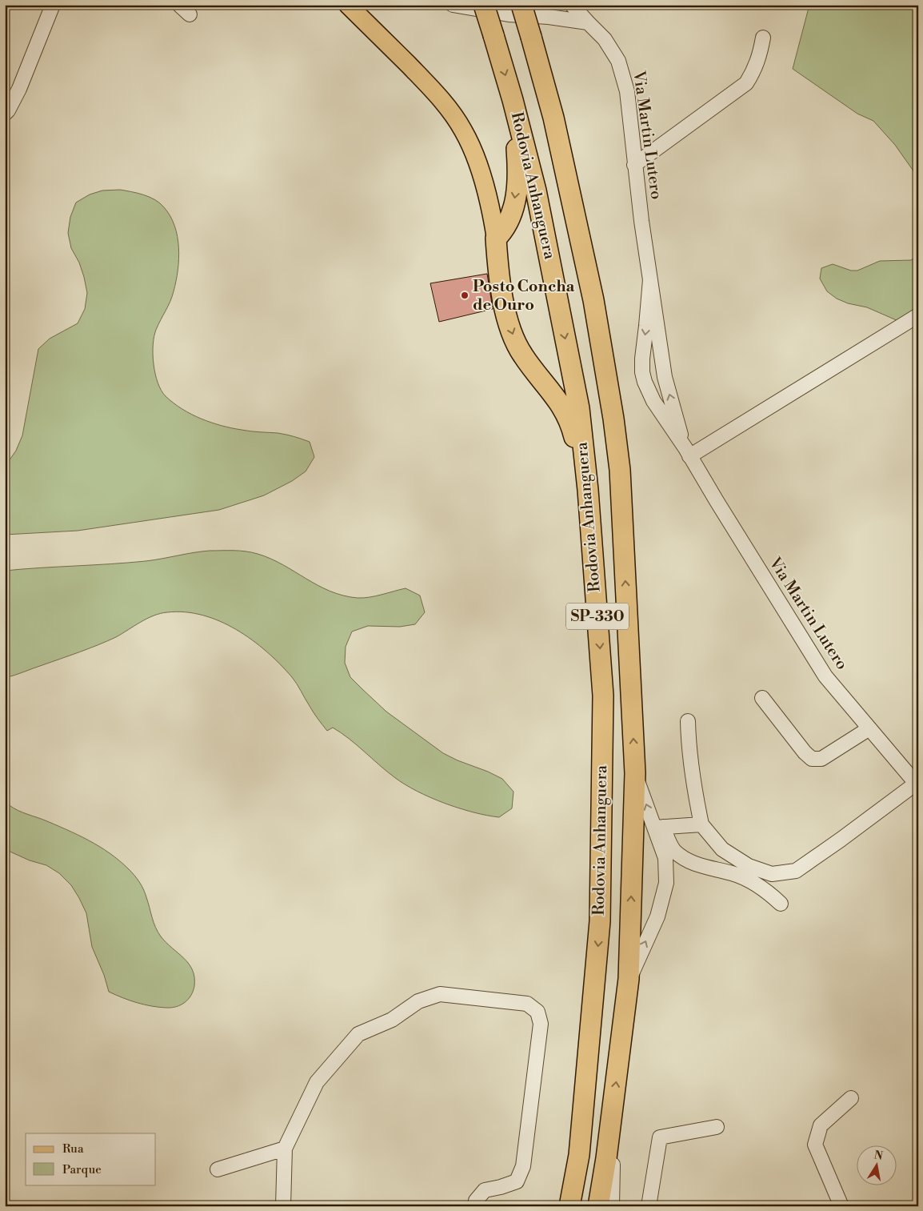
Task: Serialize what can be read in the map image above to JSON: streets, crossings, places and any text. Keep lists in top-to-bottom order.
{
  "streets": {
    "highway": ["Rodovia Anhanguera", "SP-330"],
    "street": ["Via Martin Lutero"]
  },
  "places": ["Posto Concha de Ouro"],
  "legend": ["Rua", "Parque"],
  "north": "top"
}
